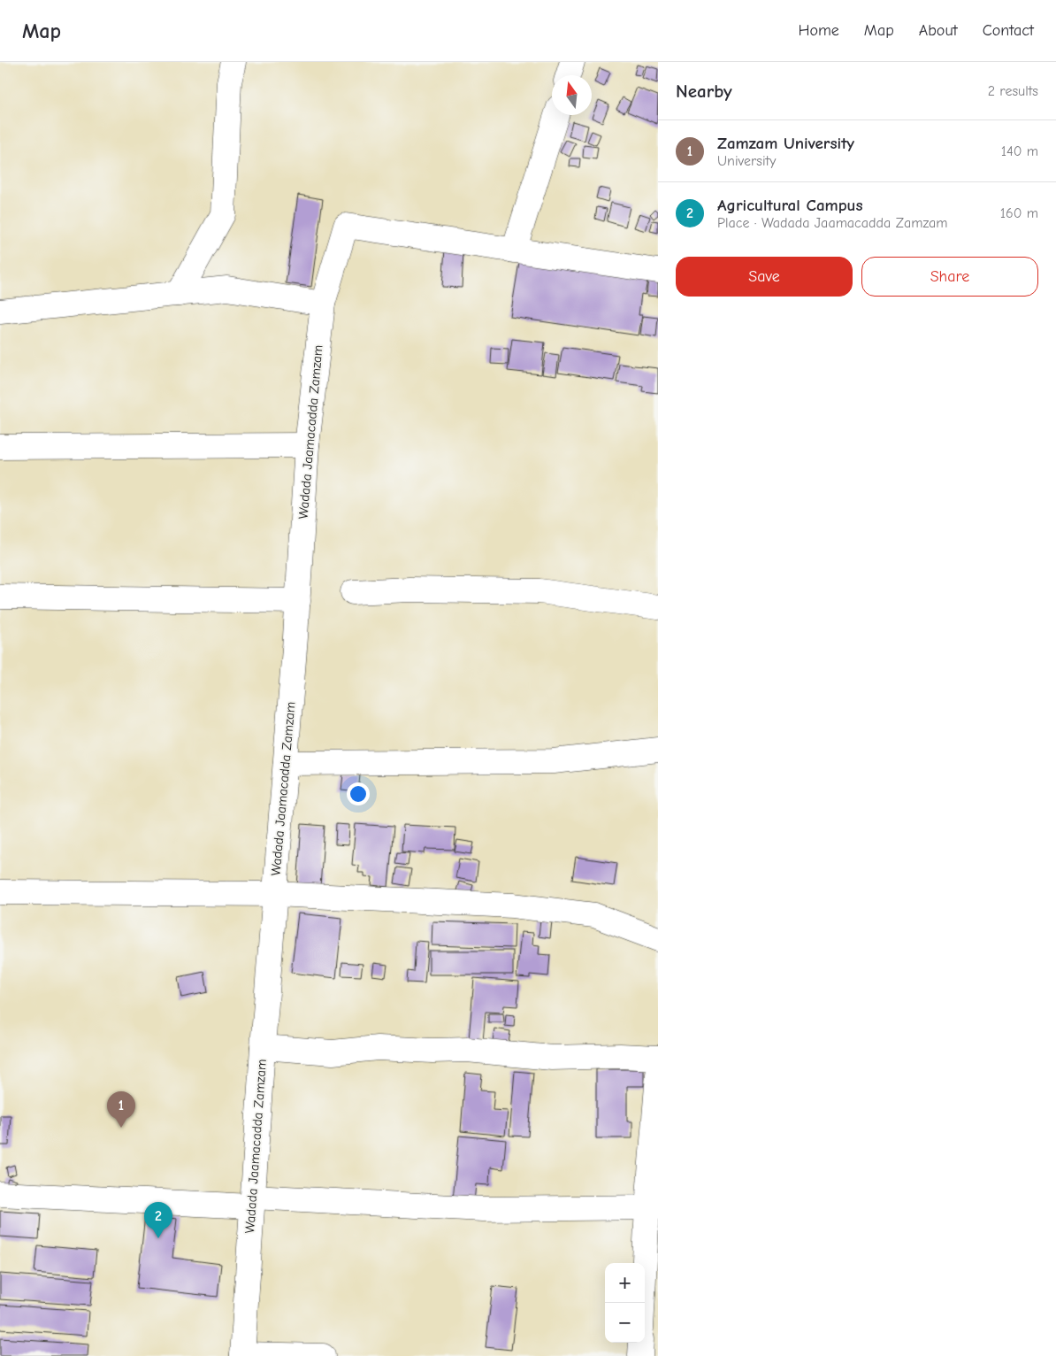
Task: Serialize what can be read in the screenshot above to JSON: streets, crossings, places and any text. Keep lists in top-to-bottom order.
{
  "streets": {
    "street": ["Wadada Jaamacadda Zamzam"]
  },
  "north": "top",
  "page": {
    "header": "Map",
    "nav": [
      "Home",
      "Map",
      "About",
      "Contact"
    ],
    "heading": ["Nearby", "2 results"],
    "list": [
      {
        "mark": "1",
        "name": "Zamzam University",
        "note": "University",
        "value": "140 m"
      },
      {
        "mark": "2",
        "name": "Agricultural Campus",
        "note": "Place · Wadada Jaamacadda Zamzam",
        "value": "160 m"
      }
    ],
    "buttons": ["Save", "Share"],
    "pins": ["1", "2"],
    "map_buttons": ["+", "−"]
  }
}
